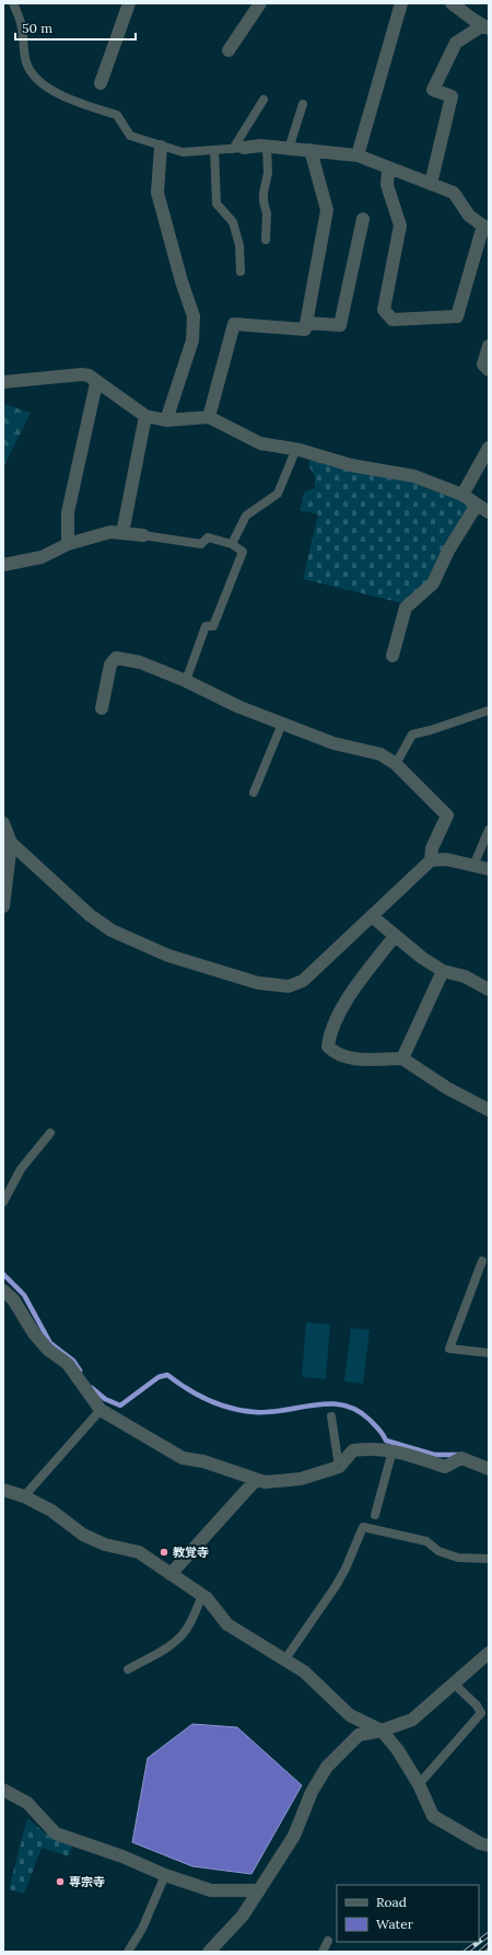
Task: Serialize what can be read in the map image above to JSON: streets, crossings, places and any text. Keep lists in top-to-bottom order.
{
  "places": ["教覚寺", "専宗寺"],
  "legend": ["Road", "Water"],
  "scale_bar": "50 m"
}
